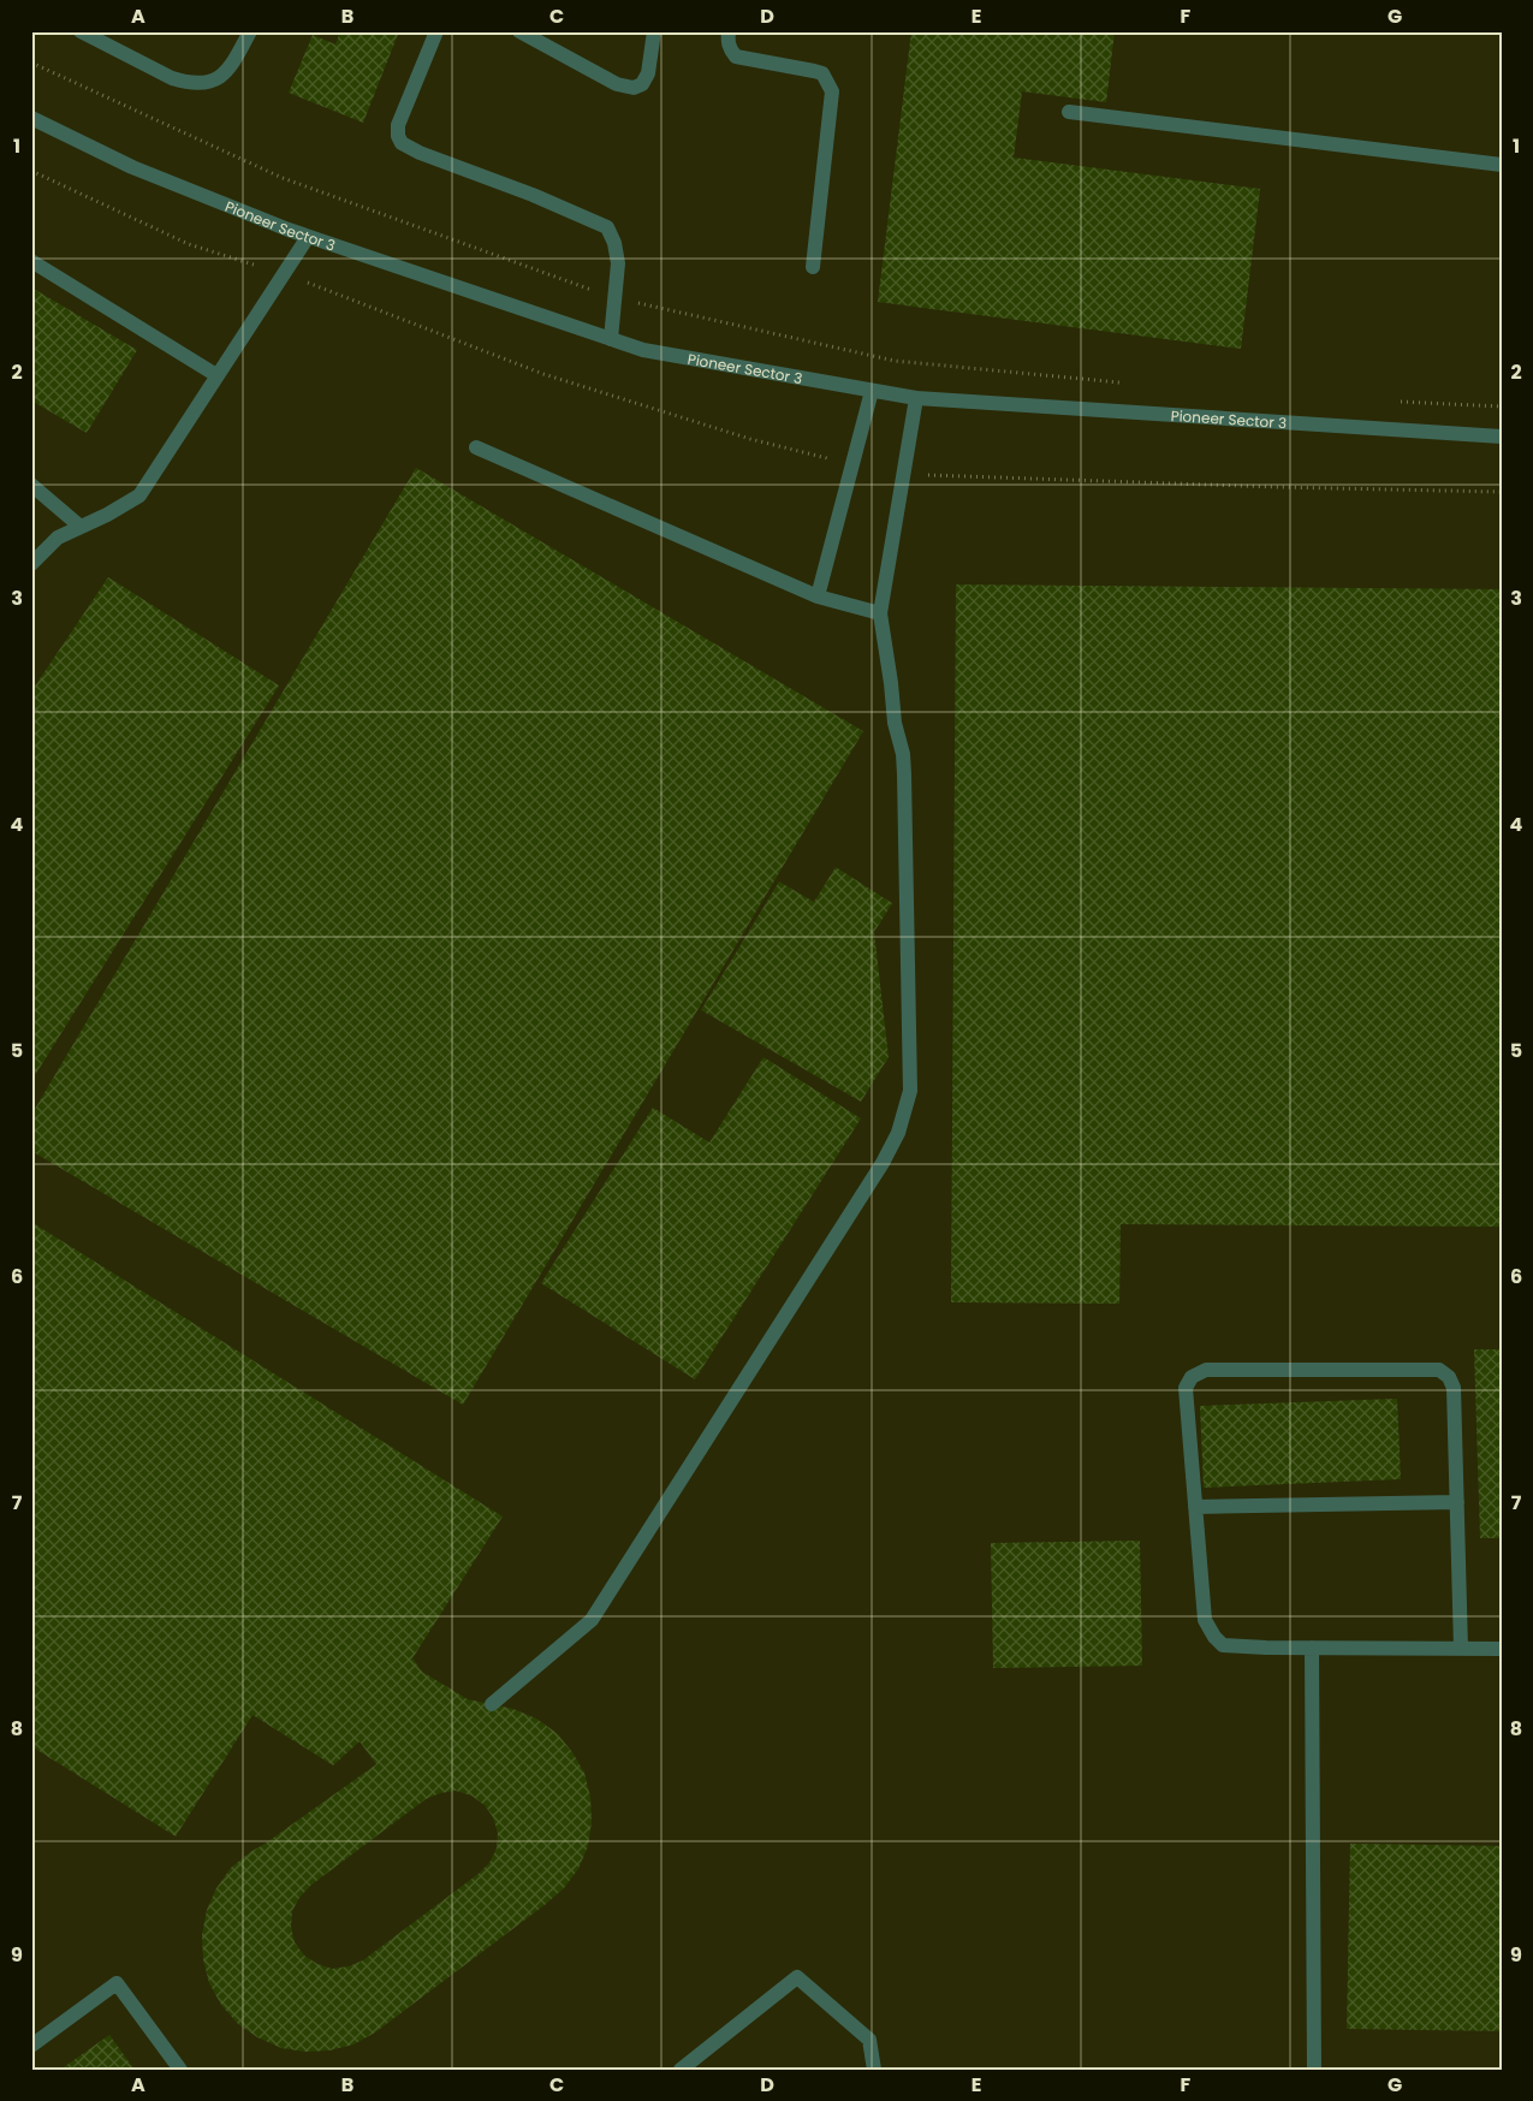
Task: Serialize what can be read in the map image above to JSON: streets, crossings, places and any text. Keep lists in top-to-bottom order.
{
  "streets": {
    "street": ["Pioneer Sector 3"]
  },
  "grid": {
    "columns": [
      "A",
      "B",
      "C",
      "D",
      "E",
      "F",
      "G"
    ],
    "rows": [
      "1",
      "2",
      "3",
      "4",
      "5",
      "6",
      "7",
      "8",
      "9"
    ]
  }
}
